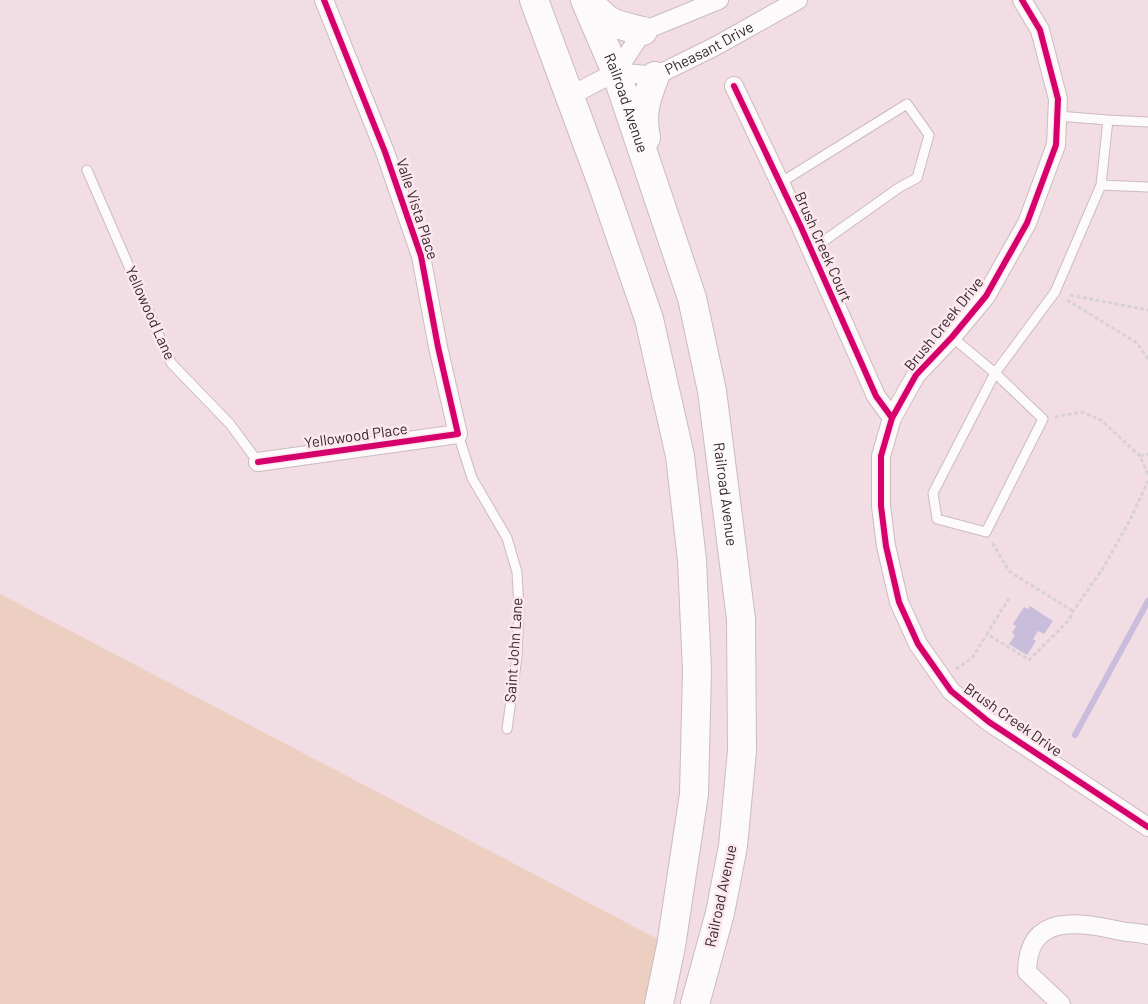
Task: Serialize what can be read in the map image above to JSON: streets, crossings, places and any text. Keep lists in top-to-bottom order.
{
  "streets": {
    "highway": ["Railroad Avenue"],
    "street": [
      "Pheasant Drive",
      "Valle Vista Place",
      "Brush Creek Court",
      "Brush Creek Drive",
      "Yellowood Place"
    ],
    "lane": ["Yellowood Lane", "Saint John Lane"]
  },
  "crossings": [
    ["Pheasant Drive", "Railroad Avenue"],
    ["Valle Vista Place", "Yellowood Place"],
    ["Valle Vista Place", "Saint John Lane"],
    ["Brush Creek Court", "Brush Creek Drive"],
    ["Yellowood Lane", "Yellowood Place"],
    ["Yellowood Place", "Saint John Lane"]
  ]
}
